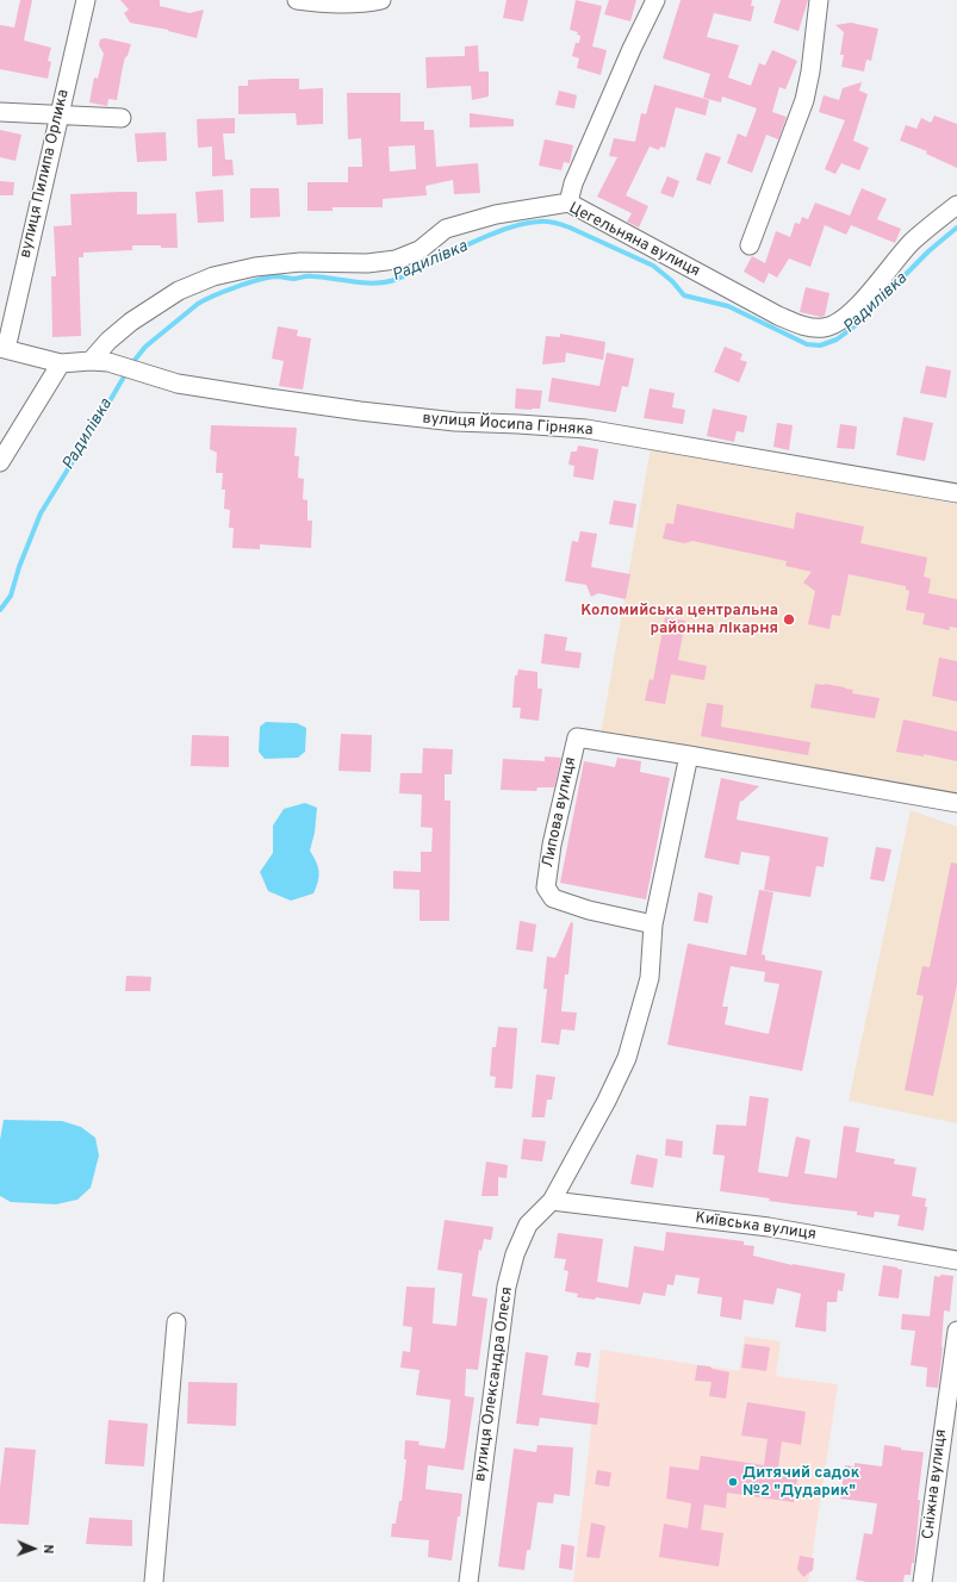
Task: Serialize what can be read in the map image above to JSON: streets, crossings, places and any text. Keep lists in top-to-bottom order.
{
  "streets": {
    "street": [
      "вулиця Пилипа Орлика",
      "Цегельняна вулиця",
      "вулиця Йосипа Гірняка",
      "Липова вулиця",
      "Київська вулиця",
      "вулиця Олександра Олеся",
      "Сніжна вулиця"
    ]
  },
  "crossings": [
    ["вулиця Пилипа Орлика", "вулиця Йосипа Гірняка"],
    ["Цегельняна вулиця", "вулиця Йосипа Гірняка"],
    ["Київська вулиця", "вулиця Олександра Олеся"]
  ],
  "water": ["Радилівка"],
  "places": ["Коломийська центральна районна лікарня", "Дитячий садок №2 \"Дударик\""],
  "north": "right"
}
